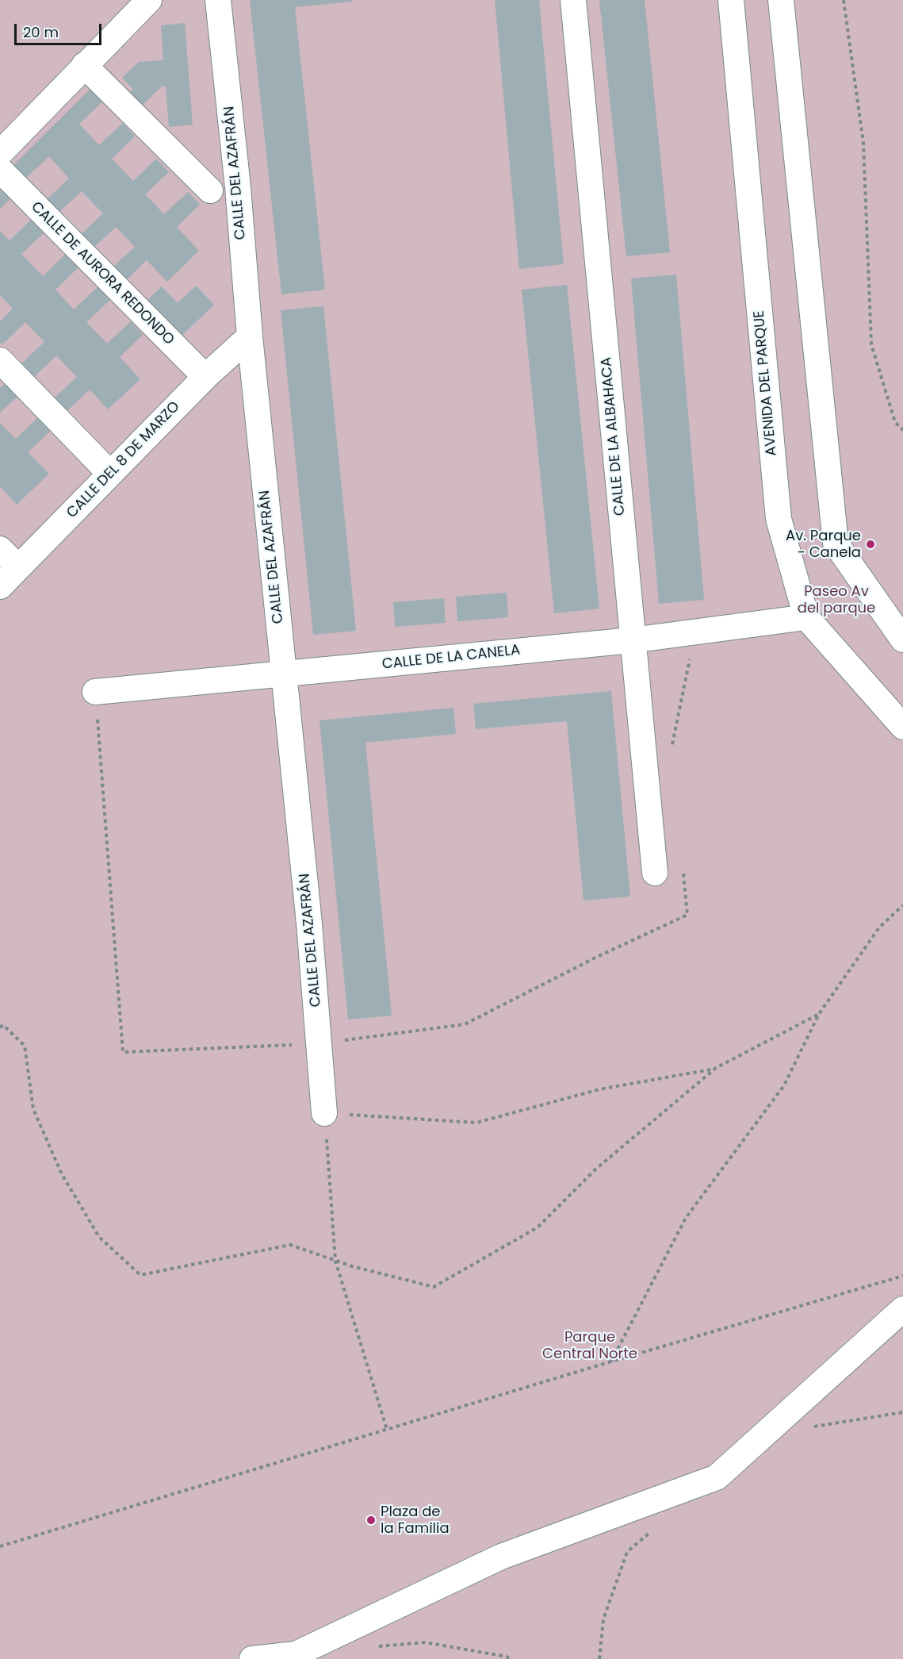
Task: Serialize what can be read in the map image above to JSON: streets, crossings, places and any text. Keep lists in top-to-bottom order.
{
  "streets": {
    "street": [
      "CALLE DEL AZAFRÁN",
      "CALLE DE AURORA REDONDO",
      "AVENIDA DEL PARQUE",
      "CALLE DE LA ALBAHACA",
      "CALLE DEL 8 DE MARZO",
      "CALLE DE LA CANELA"
    ]
  },
  "crossings": [
    ["CALLE DEL AZAFRÁN", "CALLE DEL 8 DE MARZO"],
    ["CALLE DEL AZAFRÁN", "CALLE DE LA CANELA"],
    ["CALLE DE AURORA REDONDO", "CALLE DEL 8 DE MARZO"],
    ["AVENIDA DEL PARQUE", "CALLE DE LA CANELA"],
    ["CALLE DE LA ALBAHACA", "CALLE DE LA CANELA"]
  ],
  "parks": ["Paseo Av del parque", "Parque Central Norte"],
  "places": ["Av. Parque - Canela", "Plaza de la Familia"],
  "scale_bar": "20 m"
}
